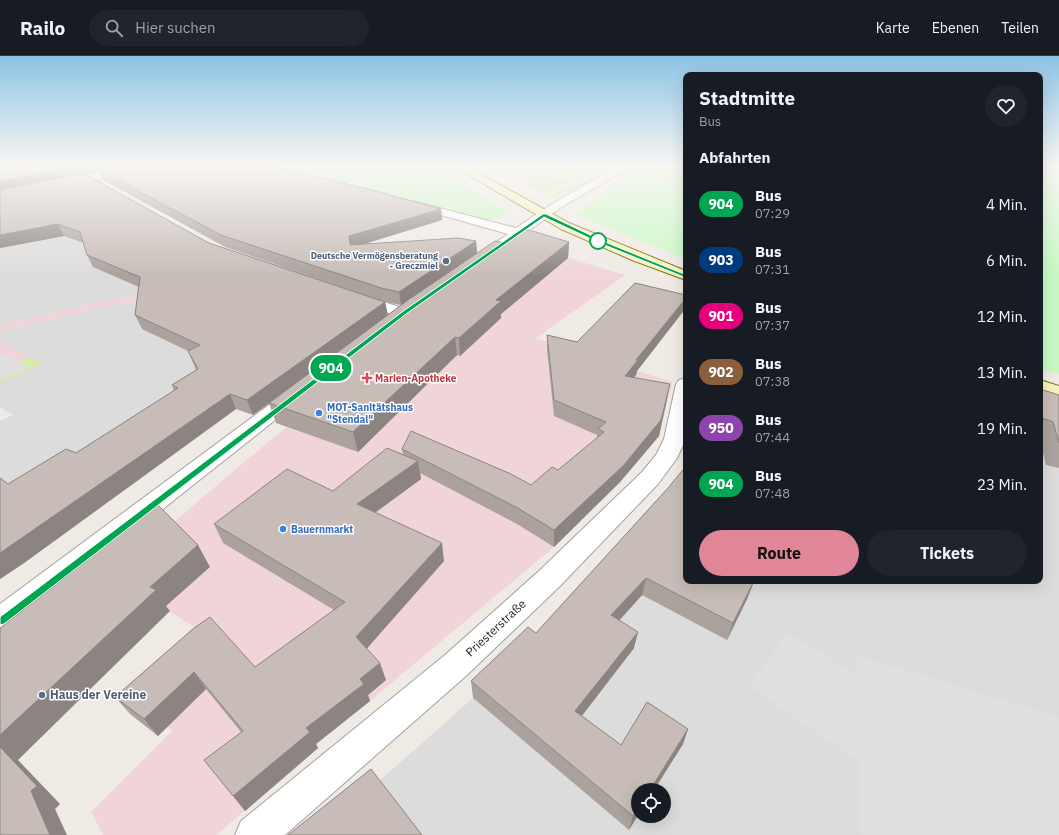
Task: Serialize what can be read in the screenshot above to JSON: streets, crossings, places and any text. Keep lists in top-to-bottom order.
{
  "streets": {
    "street": ["Priesterstraße"]
  },
  "places": {
    "other": [
      "Deutsche Vermögensberatung - Greczmiel",
      "MOT-Sanitätshaus \"Stendal\"",
      "Bauernmarkt",
      "Haus der Vereine"
    ],
    "health": ["Marien-Apotheke"]
  },
  "lines": ["bus line 904"],
  "page": {
    "header": "Railo",
    "search": "Hier suchen",
    "nav": ["Karte", "Ebenen", "Teilen"],
    "on_map": "904",
    "heading": [
      ["Stadtmitte", "Bus"],
      "Abfahrten"
    ],
    "list": [
      {
        "mark": "904",
        "name": "Bus",
        "note": "07:29",
        "value": "4 Min."
      },
      {
        "mark": "903",
        "name": "Bus",
        "note": "07:31",
        "value": "6 Min."
      },
      {
        "mark": "901",
        "name": "Bus",
        "note": "07:37",
        "value": "12 Min."
      },
      {
        "mark": "902",
        "name": "Bus",
        "note": "07:38",
        "value": "13 Min."
      },
      {
        "mark": "950",
        "name": "Bus",
        "note": "07:44",
        "value": "19 Min."
      },
      {
        "mark": "904",
        "name": "Bus",
        "note": "07:48",
        "value": "23 Min."
      }
    ],
    "buttons": ["Route", "Tickets"]
  }
}
